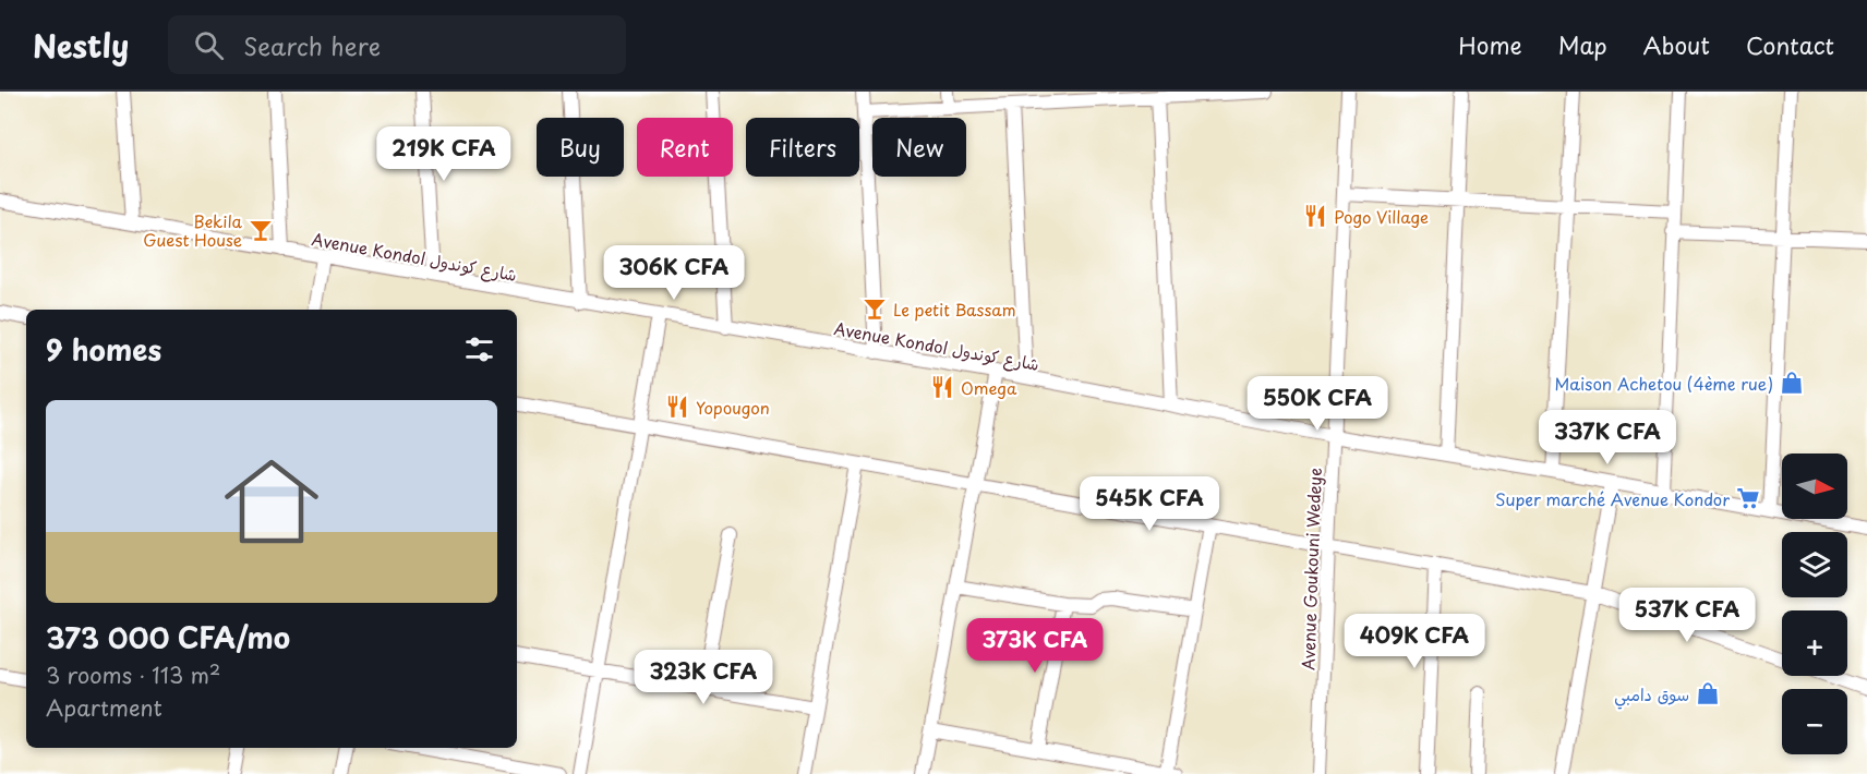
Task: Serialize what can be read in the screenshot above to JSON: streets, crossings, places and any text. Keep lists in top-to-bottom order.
{
  "streets": {
    "street": ["Avenue Kondol شارع كوندول", "Avenue Goukouni Wedeye"]
  },
  "crossings": [
    ["Avenue Kondol شارع كوندول", "Avenue Goukouni Wedeye"]
  ],
  "places": {
    "restaurant": ["Pogo Village", "Omega", "Yopougon"],
    "bar": ["Bekila Guest House", "Le petit Bassam"],
    "shop": ["Maison Achetou (4ème rue)", "سوق دامبي"],
    "supermarket": ["Super marché Avenue Kondor"]
  },
  "north": "right",
  "page": {
    "header": "Nestly",
    "search": "Search here",
    "nav": [
      "Home",
      "Map",
      "About",
      "Contact"
    ],
    "chip": [
      "Buy",
      "Rent",
      "Filters",
      "New"
    ],
    "price": [
      "219K CFA",
      "306K CFA",
      "550K CFA",
      "337K CFA",
      "545K CFA",
      "537K CFA",
      "409K CFA",
      "373K CFA",
      "323K CFA"
    ],
    "heading": "9 homes",
    "list": [
      {
        "name": "373 000 CFA/mo",
        "note": "3 rooms · 113 m² · Apartment"
      }
    ],
    "map_buttons": ["+", "−"]
  }
}
